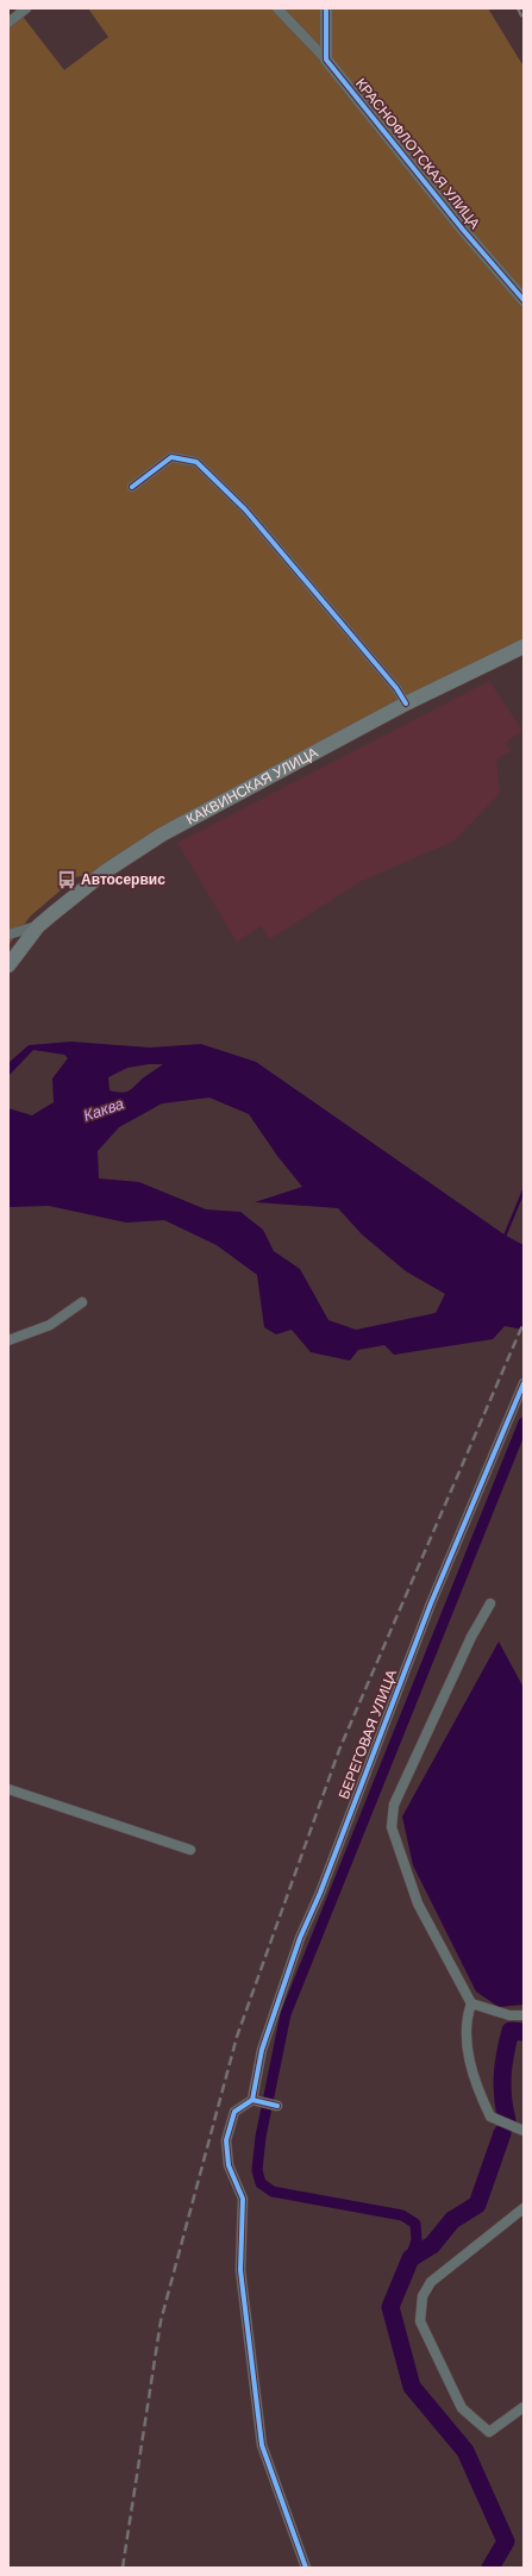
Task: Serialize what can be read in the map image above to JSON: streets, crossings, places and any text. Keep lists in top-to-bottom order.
{
  "streets": {
    "main road": ["КАКВИНСКАЯ УЛИЦА"],
    "street": ["КРАСНОФЛОТСКАЯ УЛИЦА", "БЕРЕГОВАЯ УЛИЦА"]
  },
  "water": ["Каква"],
  "places": {
    "bus stop": ["Автосервис"]
  }
}
